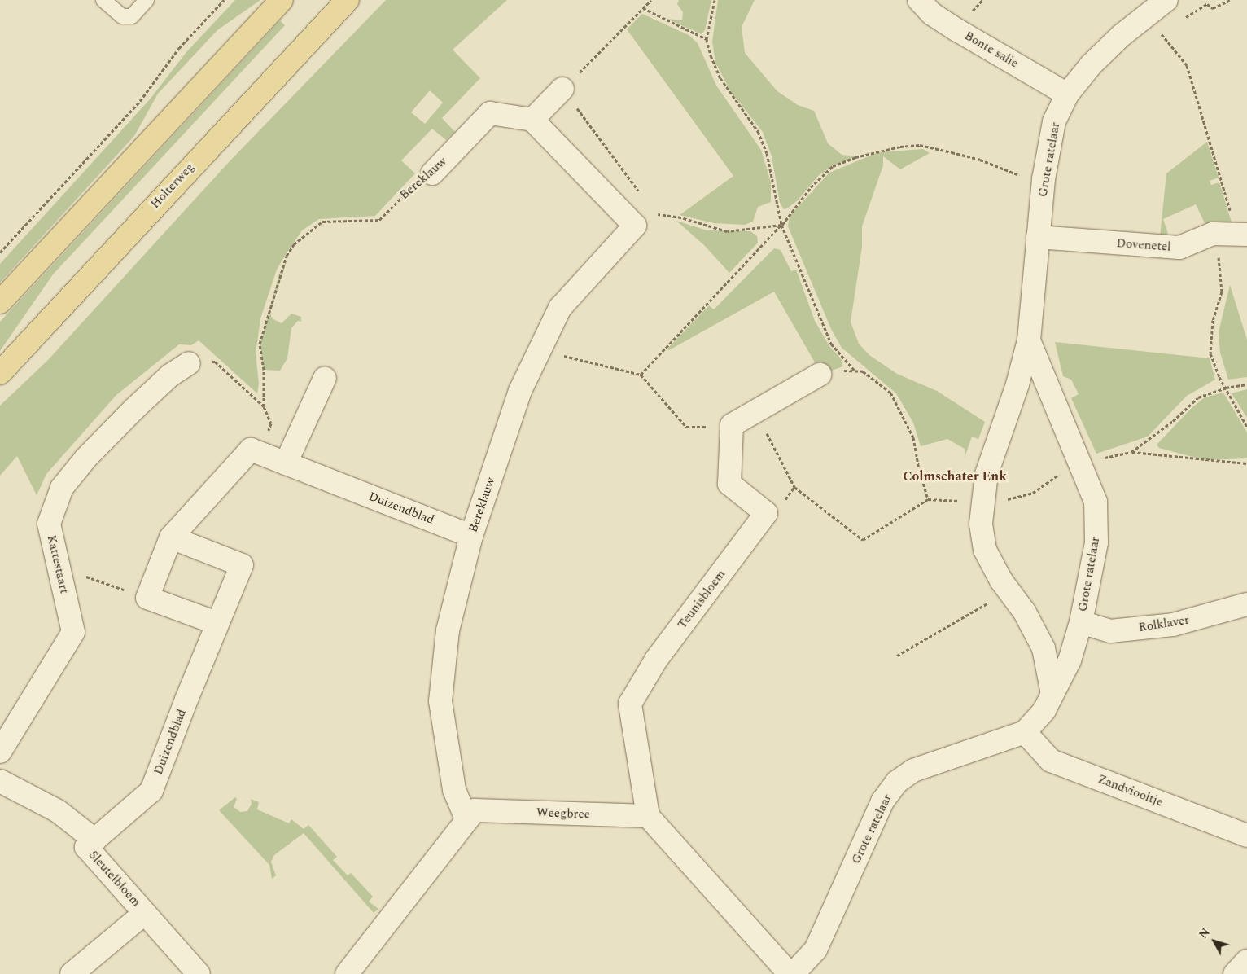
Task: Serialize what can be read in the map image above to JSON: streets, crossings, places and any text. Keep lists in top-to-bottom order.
{
  "streets": {
    "main road": ["Holterweg"],
    "street": [
      "Bonte salie",
      "Grote ratelaar",
      "Bereklauw",
      "Dovenetel",
      "Duizendblad",
      "Kattestaart",
      "Teunisbloem",
      "Rolklaver",
      "Zandviooltje",
      "Weegbree",
      "Sleutelbloem"
    ]
  },
  "crossings": [
    ["Bonte salie", "Grote ratelaar"],
    ["Grote ratelaar", "Dovenetel"],
    ["Grote ratelaar", "Rolklaver"],
    ["Grote ratelaar", "Zandviooltje"],
    ["Bereklauw", "Duizendblad"],
    ["Bereklauw", "Weegbree"],
    ["Duizendblad", "Sleutelbloem"],
    ["Teunisbloem", "Weegbree"]
  ],
  "districts": ["Colmschater Enk"],
  "north": "top left"
}
